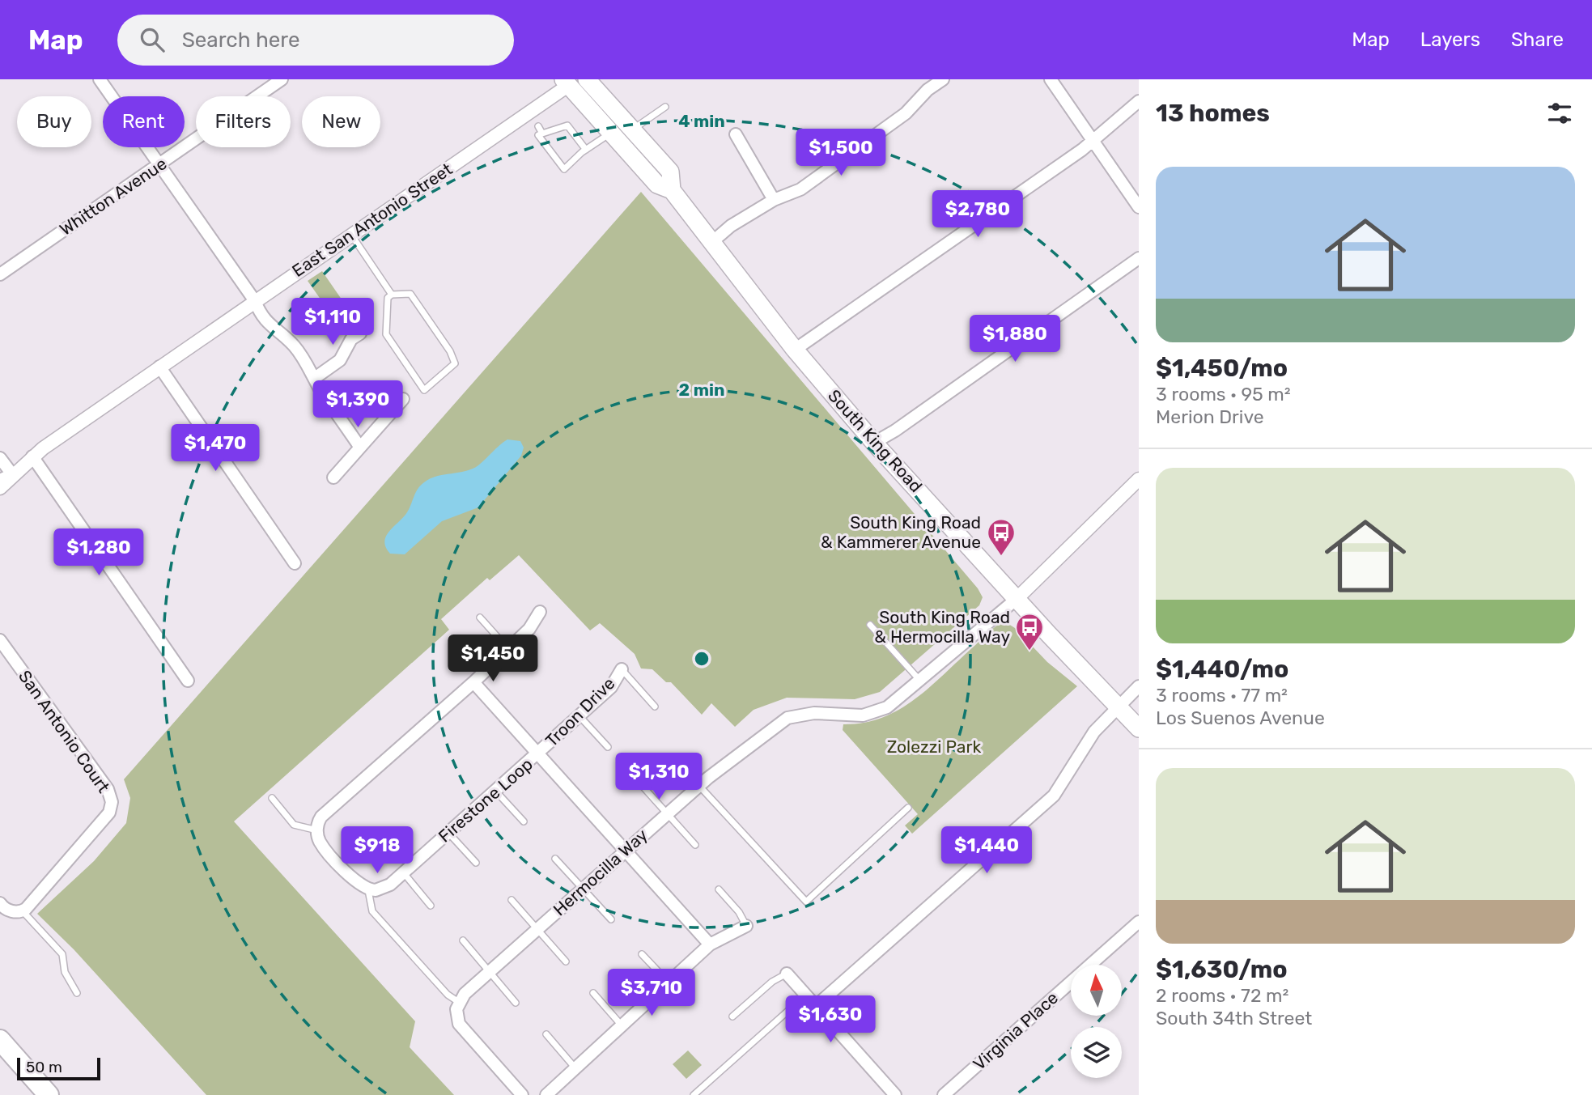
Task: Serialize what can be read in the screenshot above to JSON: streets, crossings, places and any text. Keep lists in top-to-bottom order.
{
  "streets": {
    "main road": ["South King Road"],
    "street": [
      "Whitton Avenue",
      "East San Antonio Street",
      "Troon Drive",
      "San Antonio Court",
      "Firestone Loop",
      "Hermocilla Way",
      "Virginia Place"
    ]
  },
  "crossings": [
    ["East San Antonio Street", "South King Road"],
    ["South King Road", "Hermocilla Way"],
    ["Troon Drive", "Firestone Loop"]
  ],
  "parks": ["Zolezzi Park"],
  "places": {
    "bus stop": ["South King Road & Kammerer Avenue", "South King Road & Hermocilla Way"]
  },
  "scale_bar": "50 m",
  "north": "top",
  "page": {
    "header": "Map",
    "search": "Search here",
    "nav": ["Map", "Layers", "Share"],
    "heading": "13 homes",
    "chip": [
      "Buy",
      "Rent",
      "Filters",
      "New"
    ],
    "price": [
      "$1,500",
      "$2,780",
      "$1,110",
      "$1,880",
      "$1,390",
      "$1,470",
      "$1,280",
      "$1,450",
      "$1,310",
      "$918",
      "$1,440",
      "$3,710",
      "$1,630"
    ],
    "list": [
      {
        "name": "$1,450/mo",
        "note": "3 rooms · 95 m² · Merion Drive"
      },
      {
        "name": "$1,440/mo",
        "note": "3 rooms · 77 m² · Los Suenos Avenue"
      },
      {
        "name": "$1,630/mo",
        "note": "2 rooms · 72 m² · South 34th Street"
      }
    ],
    "scale": "50 m"
  },
  "rings": ["4 min", "2 min"]
}
